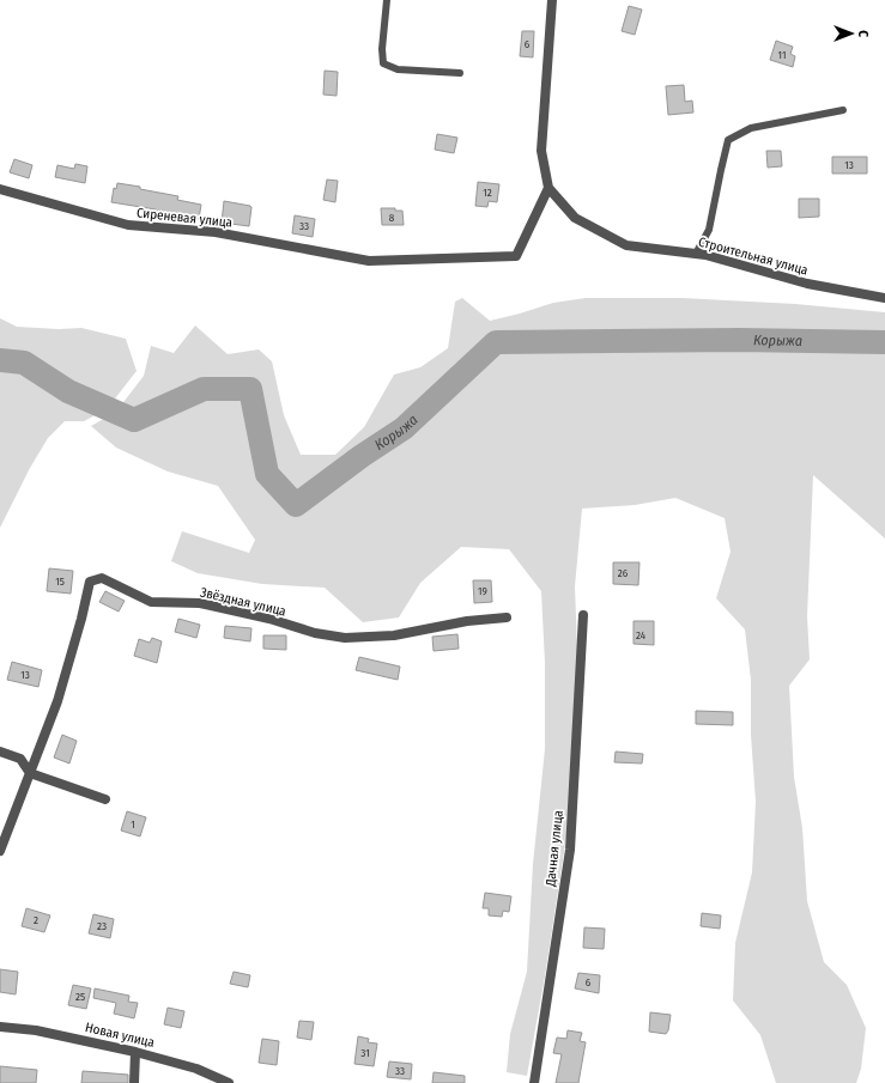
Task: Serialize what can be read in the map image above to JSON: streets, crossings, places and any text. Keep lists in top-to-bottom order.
{
  "streets": {
    "street": [
      "Сиреневая улица",
      "Строительная улица",
      "Звёздная улица",
      "Дачная улица",
      "Новая улица"
    ]
  },
  "crossings": [
    ["Сиреневая улица", "Строительная улица"]
  ],
  "water": ["Корыжа"],
  "house_numbers": [
    "6",
    "11",
    "13",
    "12",
    "8",
    "33",
    "26",
    "15",
    "19",
    "24",
    "13",
    "1",
    "2",
    "23",
    "6",
    "25",
    "31",
    "33"
  ],
  "north": "right"
}
